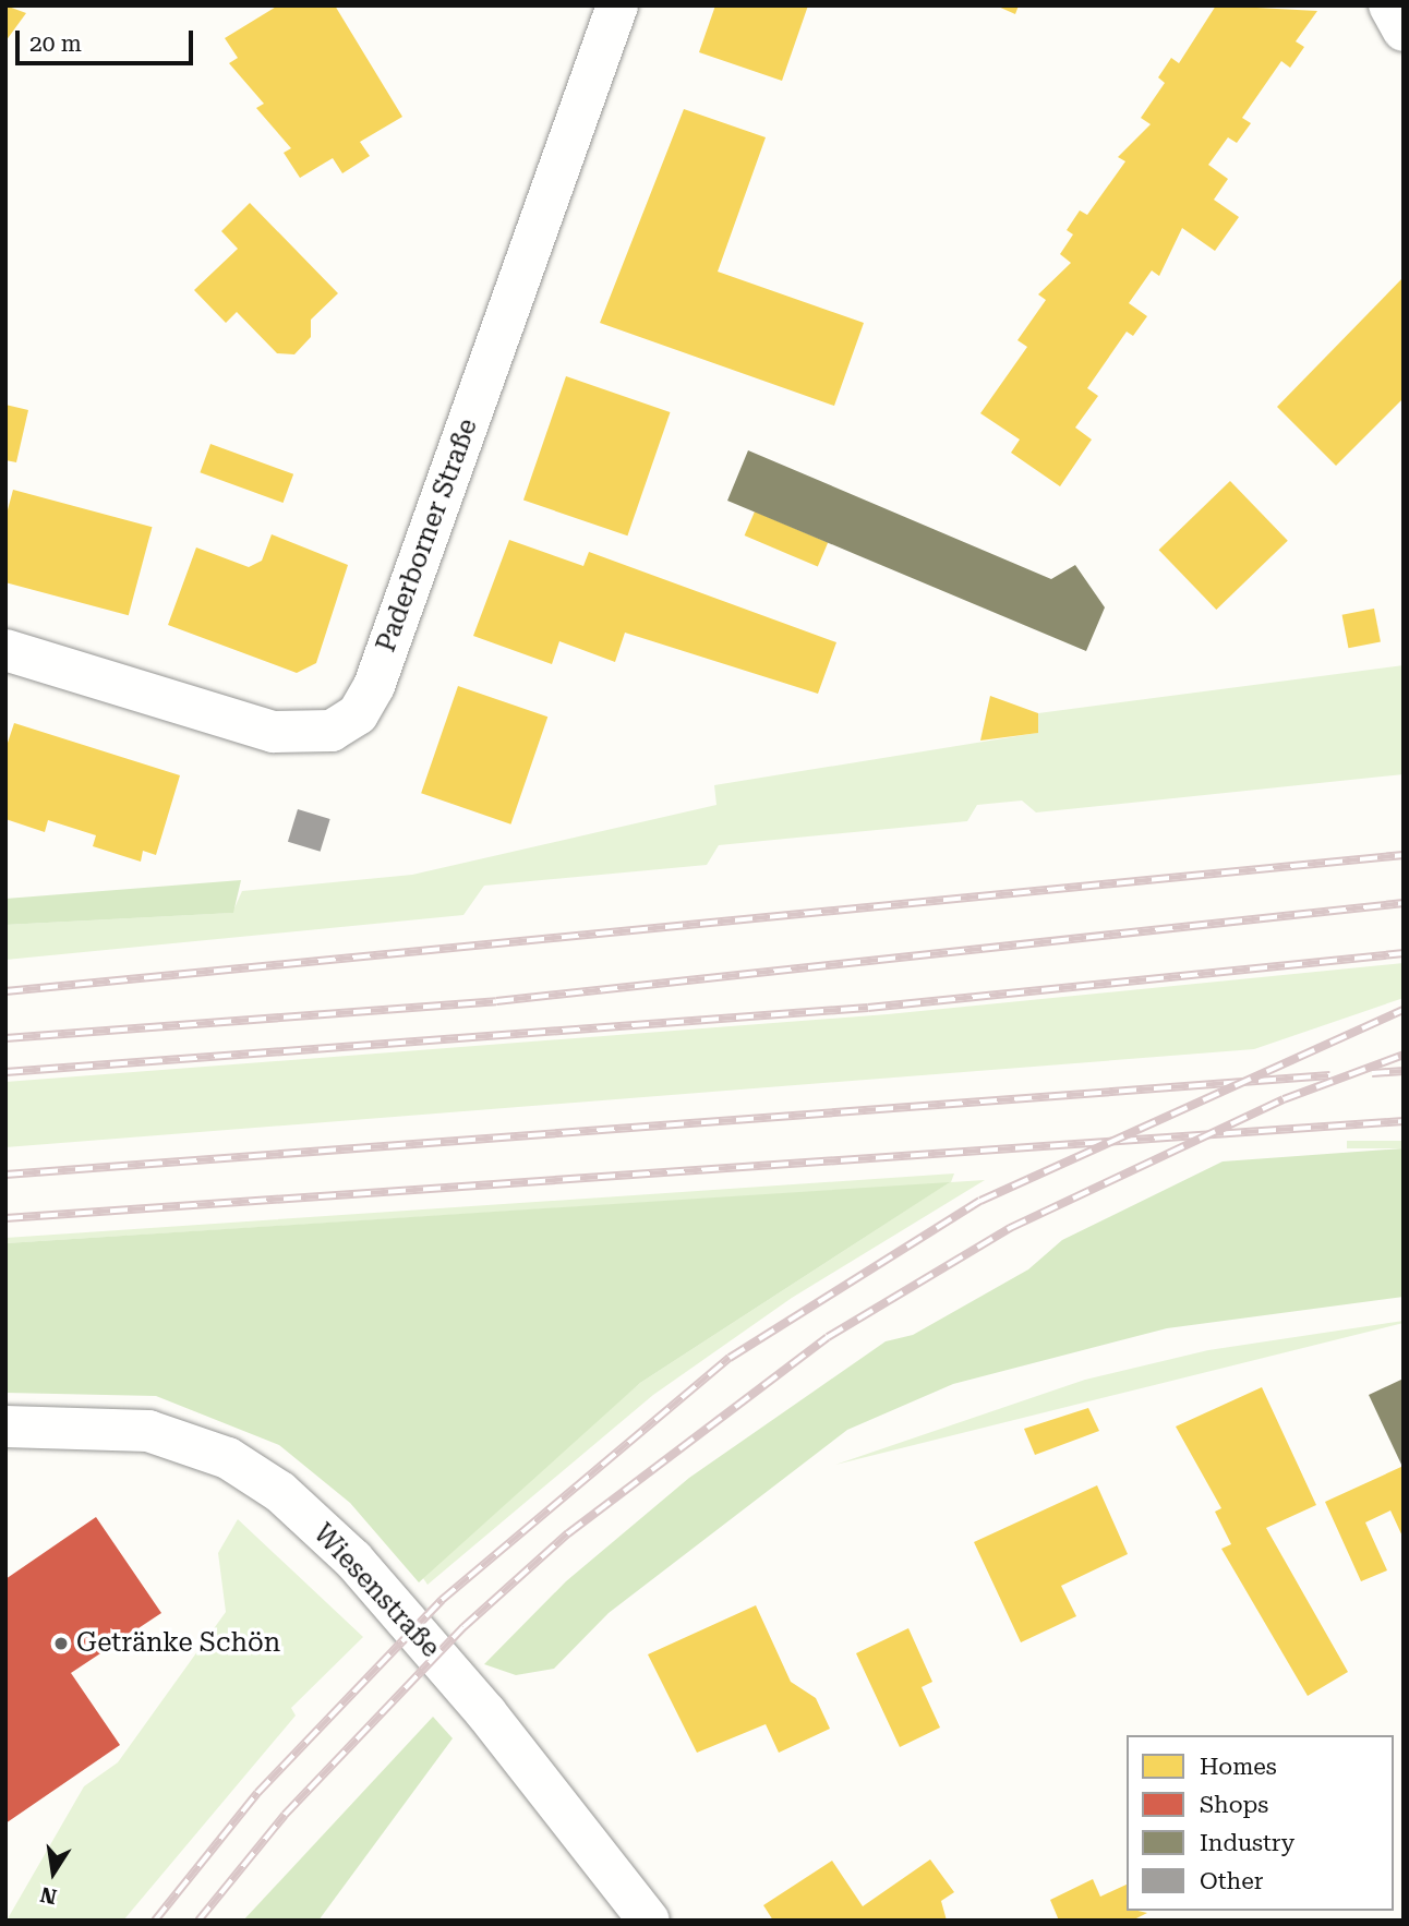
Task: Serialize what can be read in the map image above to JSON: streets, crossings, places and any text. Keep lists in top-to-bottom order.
{
  "streets": {
    "street": ["Paderborner Straße", "Wiesenstraße"]
  },
  "places": ["Getränke Schön"],
  "legend": [
    "Homes",
    "Shops",
    "Industry",
    "Other"
  ],
  "scale_bar": "20 m",
  "north": "bottom"
}
